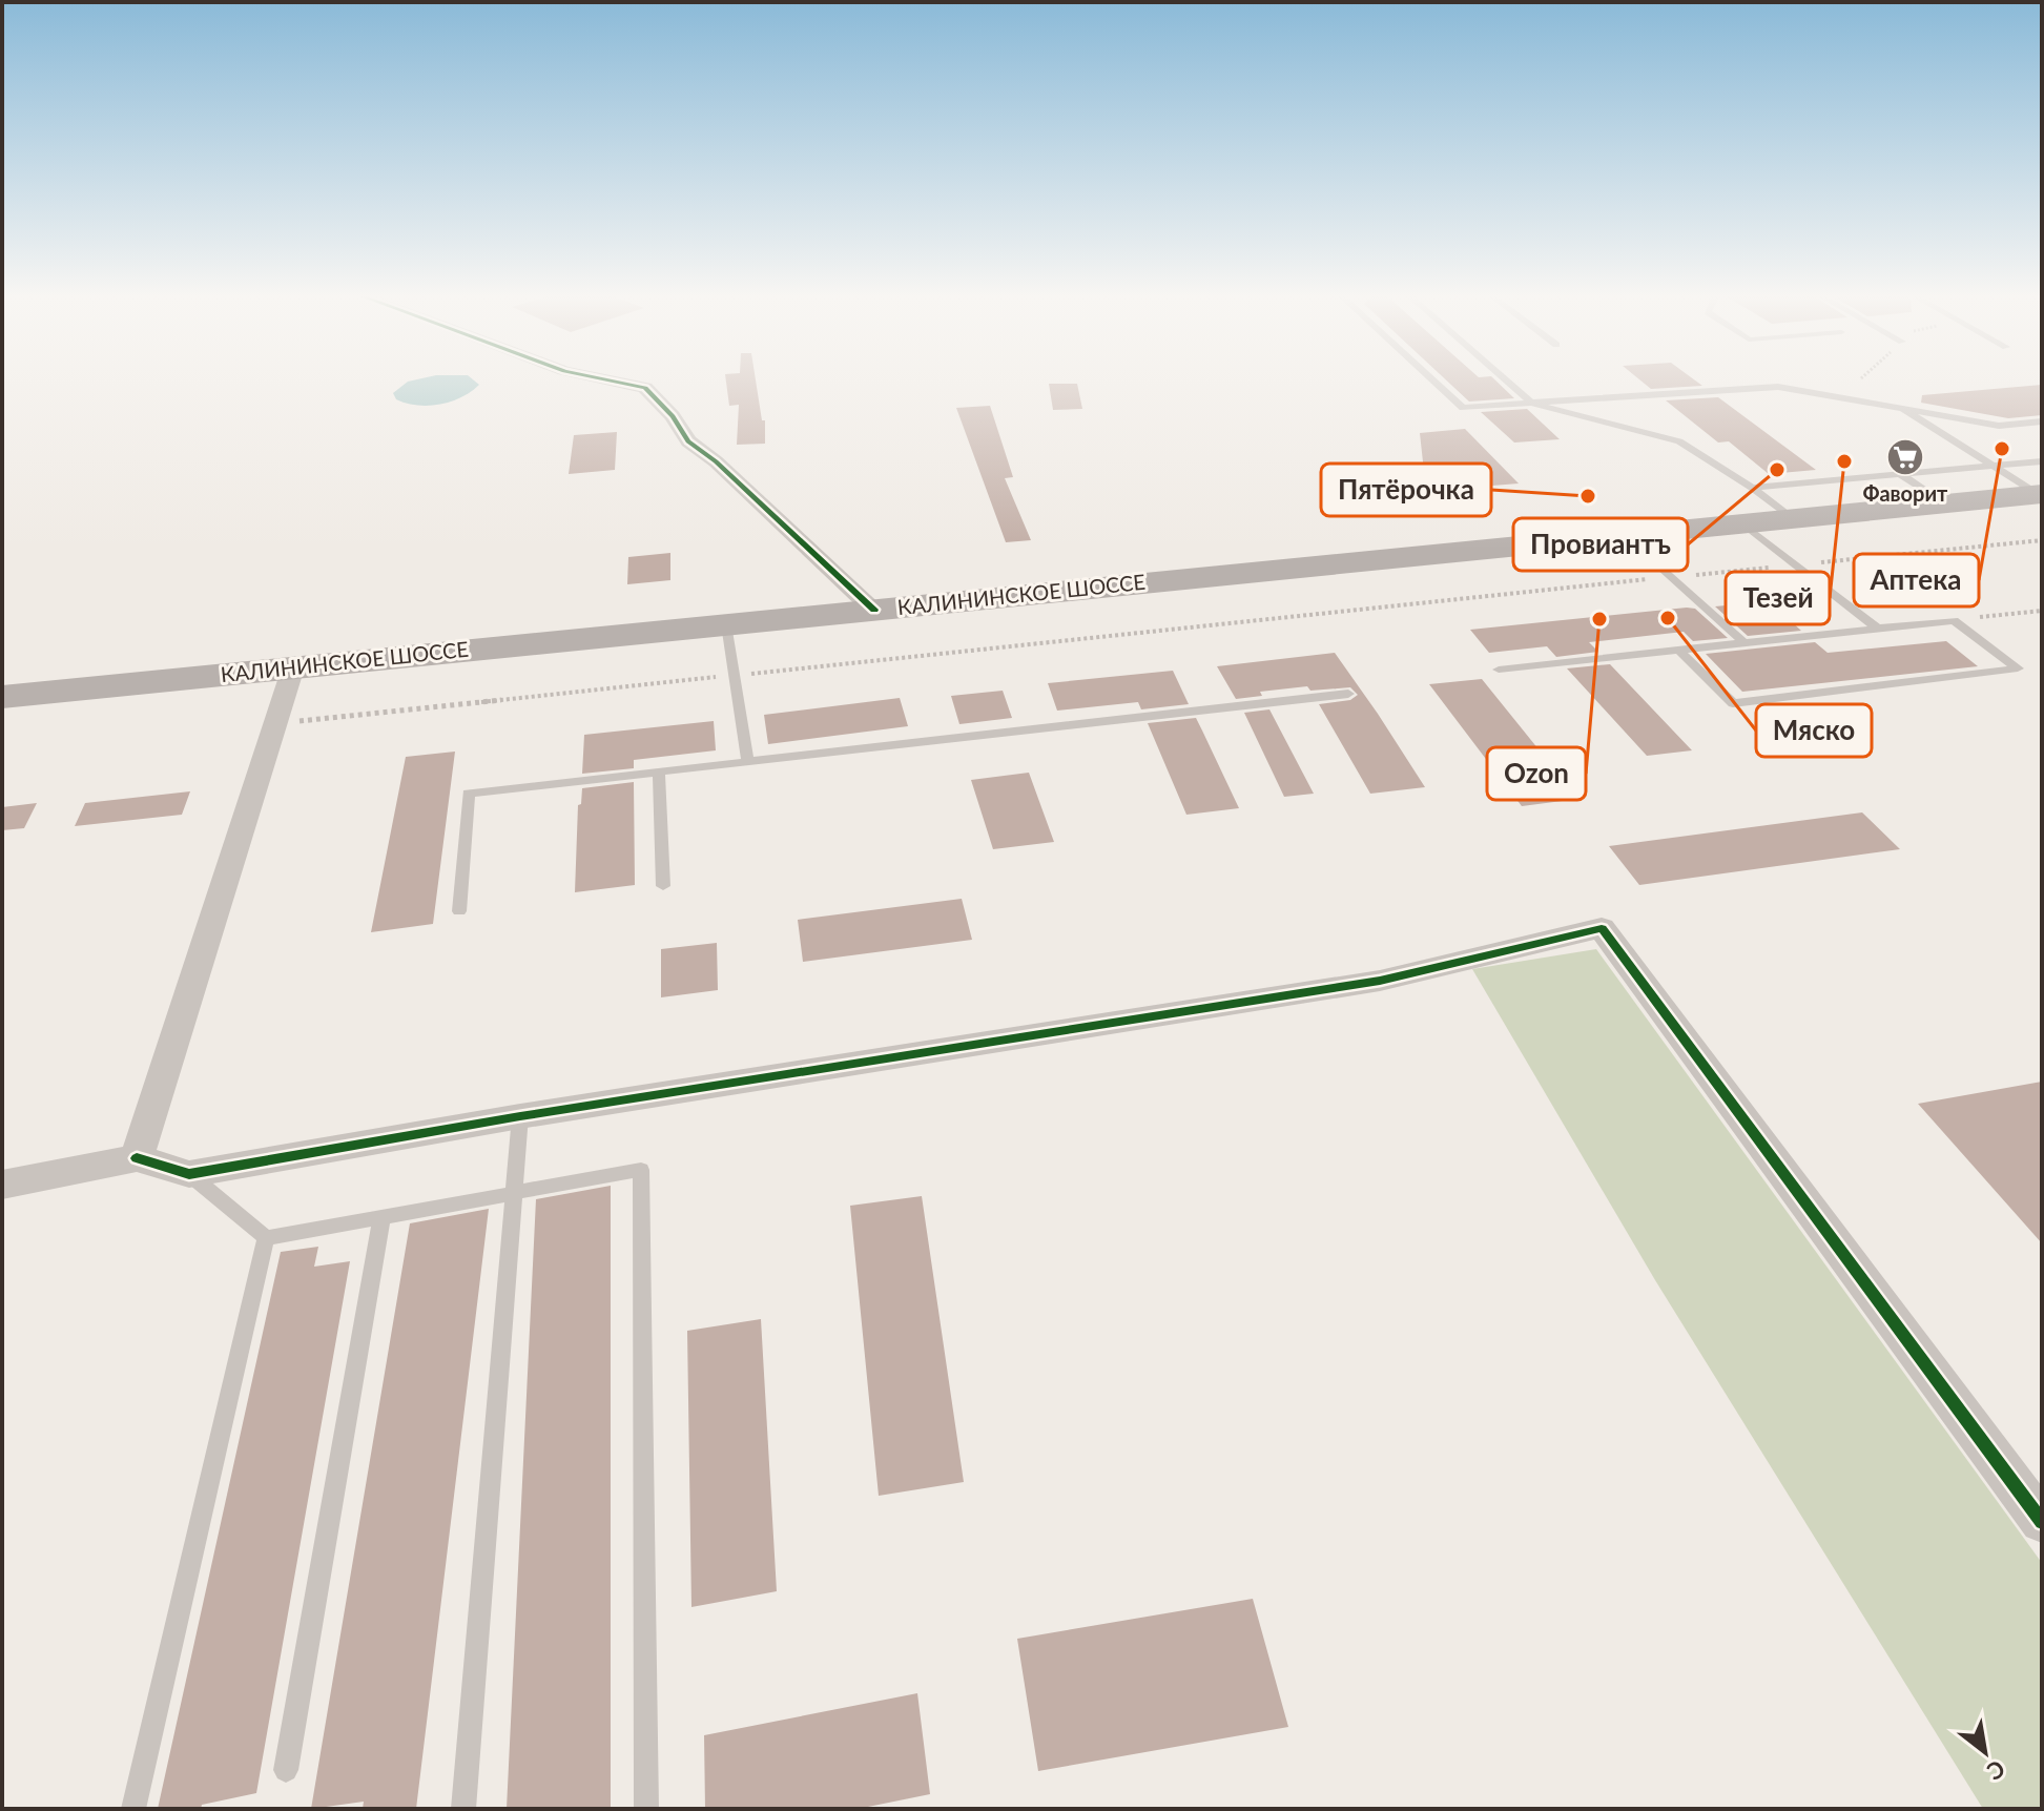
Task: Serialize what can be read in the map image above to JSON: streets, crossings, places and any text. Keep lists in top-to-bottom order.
{
  "streets": {
    "main road": ["КАЛИНИНСКОЕ ШОССЕ"]
  },
  "places": {
    "other": [
      "Аптека",
      "Тезей",
      "Провиантъ",
      "Пятёрочка",
      "Мяско",
      "Ozon"
    ],
    "supermarket": ["Фаворит"]
  },
  "north": "bottom right"
}
